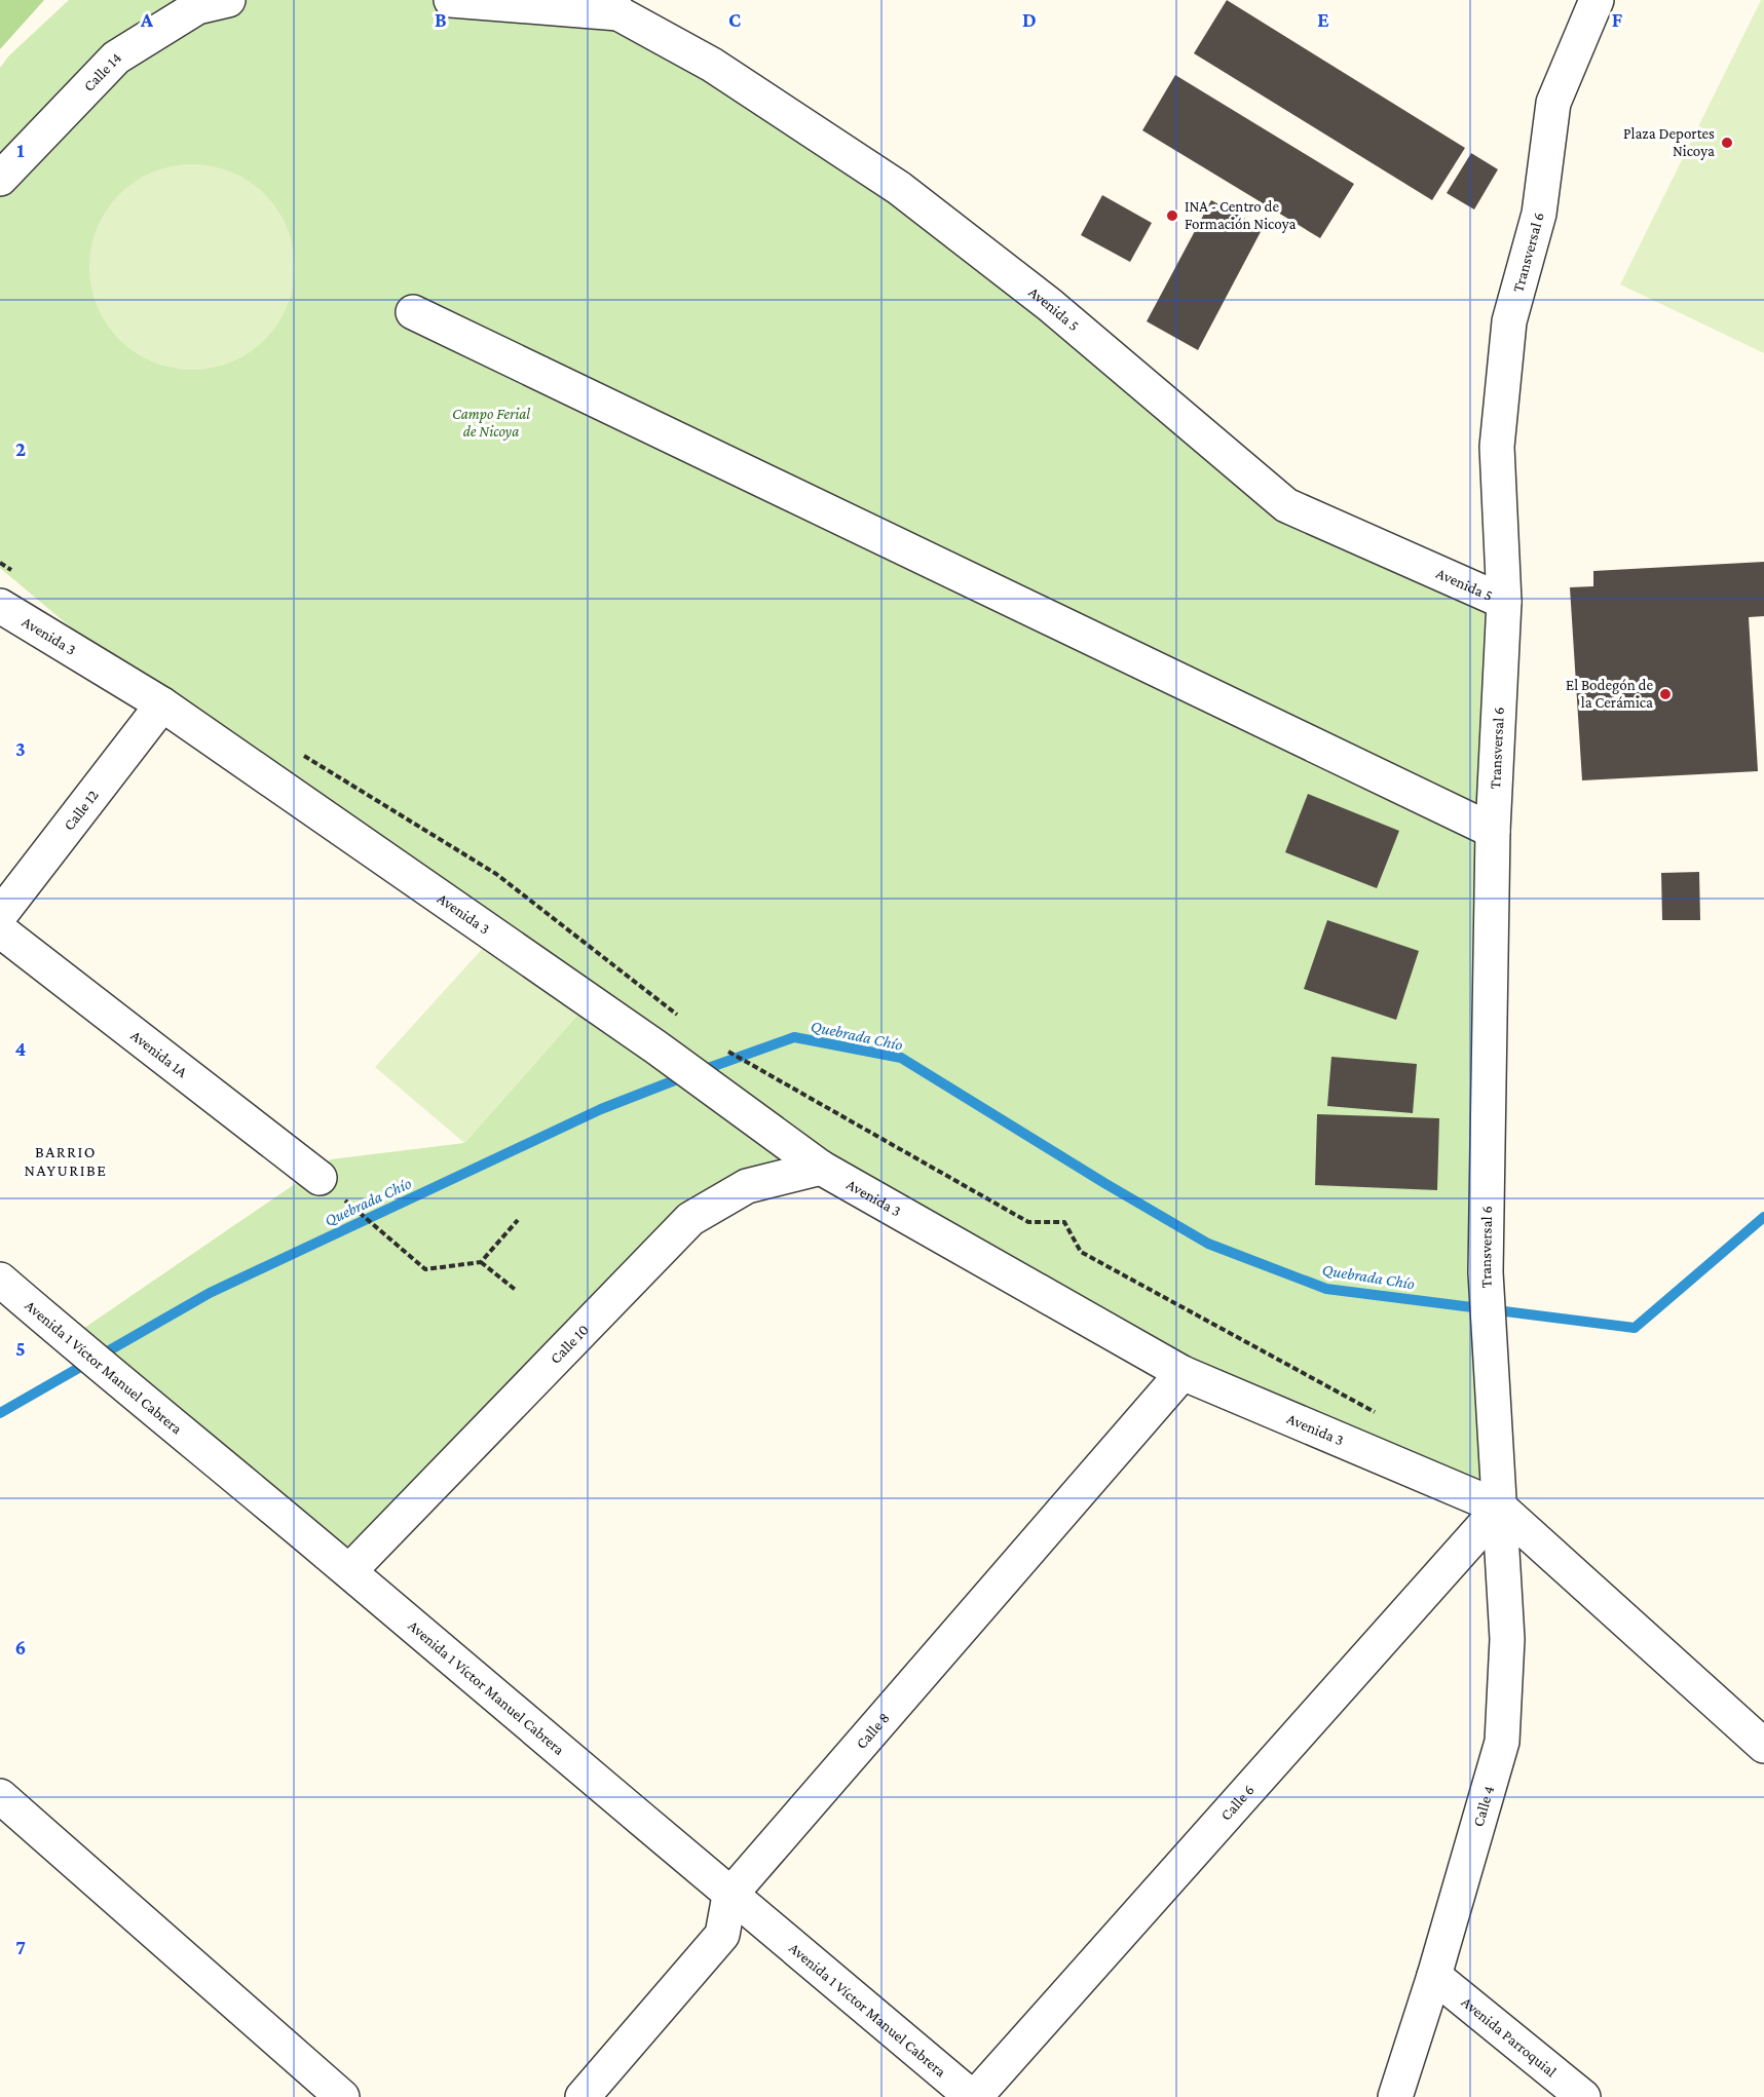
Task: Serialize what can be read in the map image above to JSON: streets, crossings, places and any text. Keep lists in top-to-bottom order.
{
  "streets": {
    "street": [
      "Calle 14",
      "Transversal 6",
      "Avenida 5",
      "Avenida 3",
      "Calle 12",
      "Avenida 1A",
      "Calle 10",
      "Avenida 1 Víctor Manuel Cabrera",
      "Calle 8",
      "Calle 6",
      "Calle 4",
      "Avenida Parroquial"
    ]
  },
  "crossings": [
    ["Transversal 6", "Avenida 5"],
    ["Transversal 6", "Avenida 3"],
    ["Transversal 6", "Calle 6"],
    ["Transversal 6", "Calle 4"],
    ["Avenida 3", "Calle 12"],
    ["Avenida 3", "Calle 10"],
    ["Avenida 3", "Calle 8"],
    ["Avenida 3", "Calle 6"],
    ["Avenida 3", "Calle 4"],
    ["Calle 10", "Avenida 1 Víctor Manuel Cabrera"],
    ["Avenida 1 Víctor Manuel Cabrera", "Calle 8"],
    ["Avenida 1 Víctor Manuel Cabrera", "Calle 6"],
    ["Calle 6", "Calle 4"],
    ["Calle 4", "Avenida Parroquial"]
  ],
  "districts": ["BARRIO NAYURIBE"],
  "water": ["Quebrada Chío"],
  "parks": ["Campo Ferial de Nicoya"],
  "places": ["Plaza Deportes Nicoya", "INA - Centro de Formación Nicoya", "El Bodegón de la Cerámica"],
  "grid": {
    "columns": [
      "A",
      "B",
      "C",
      "D",
      "E",
      "F"
    ],
    "rows": [
      "1",
      "2",
      "3",
      "4",
      "5",
      "6",
      "7"
    ]
  }
}
